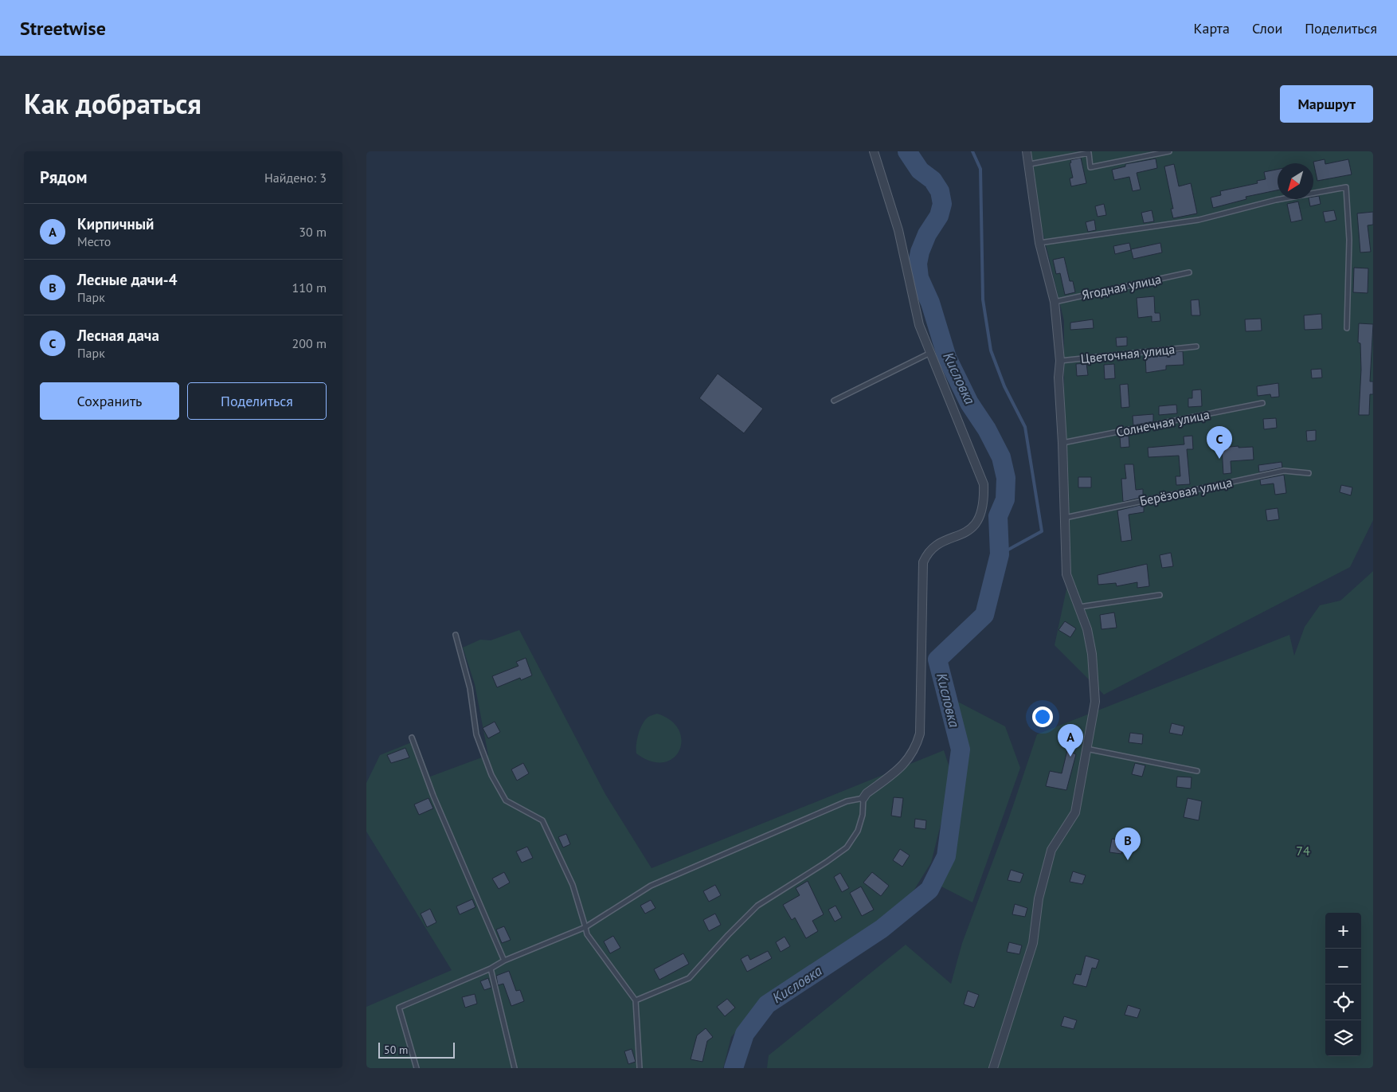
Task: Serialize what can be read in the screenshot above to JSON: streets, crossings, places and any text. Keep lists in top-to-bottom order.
{
  "streets": {
    "lane": [
      "Ягодная улица",
      "Цветочная улица",
      "Солнечная улица",
      "Берёзовая улица"
    ]
  },
  "water": ["Кисловка"],
  "parks": ["74"],
  "scale_bar": "50 m",
  "north": "bottom left",
  "page": {
    "header": "Streetwise",
    "nav": ["Карта", "Слои", "Поделиться"],
    "title": "Как добраться",
    "buttons": [
      "Маршрут",
      ["Сохранить", "Поделиться"]
    ],
    "heading": ["Рядом", "Найдено: 3"],
    "list": [
      {
        "mark": "A",
        "name": "Кирпичный",
        "note": "Место",
        "value": "30 m"
      },
      {
        "mark": "B",
        "name": "Лесные дачи-4",
        "note": "Парк",
        "value": "110 m"
      },
      {
        "mark": "C",
        "name": "Лесная дача",
        "note": "Парк",
        "value": "200 m"
      }
    ],
    "pins": ["C", "A", "B"],
    "map_buttons": ["+", "−"],
    "scale": "50 m"
  }
}
